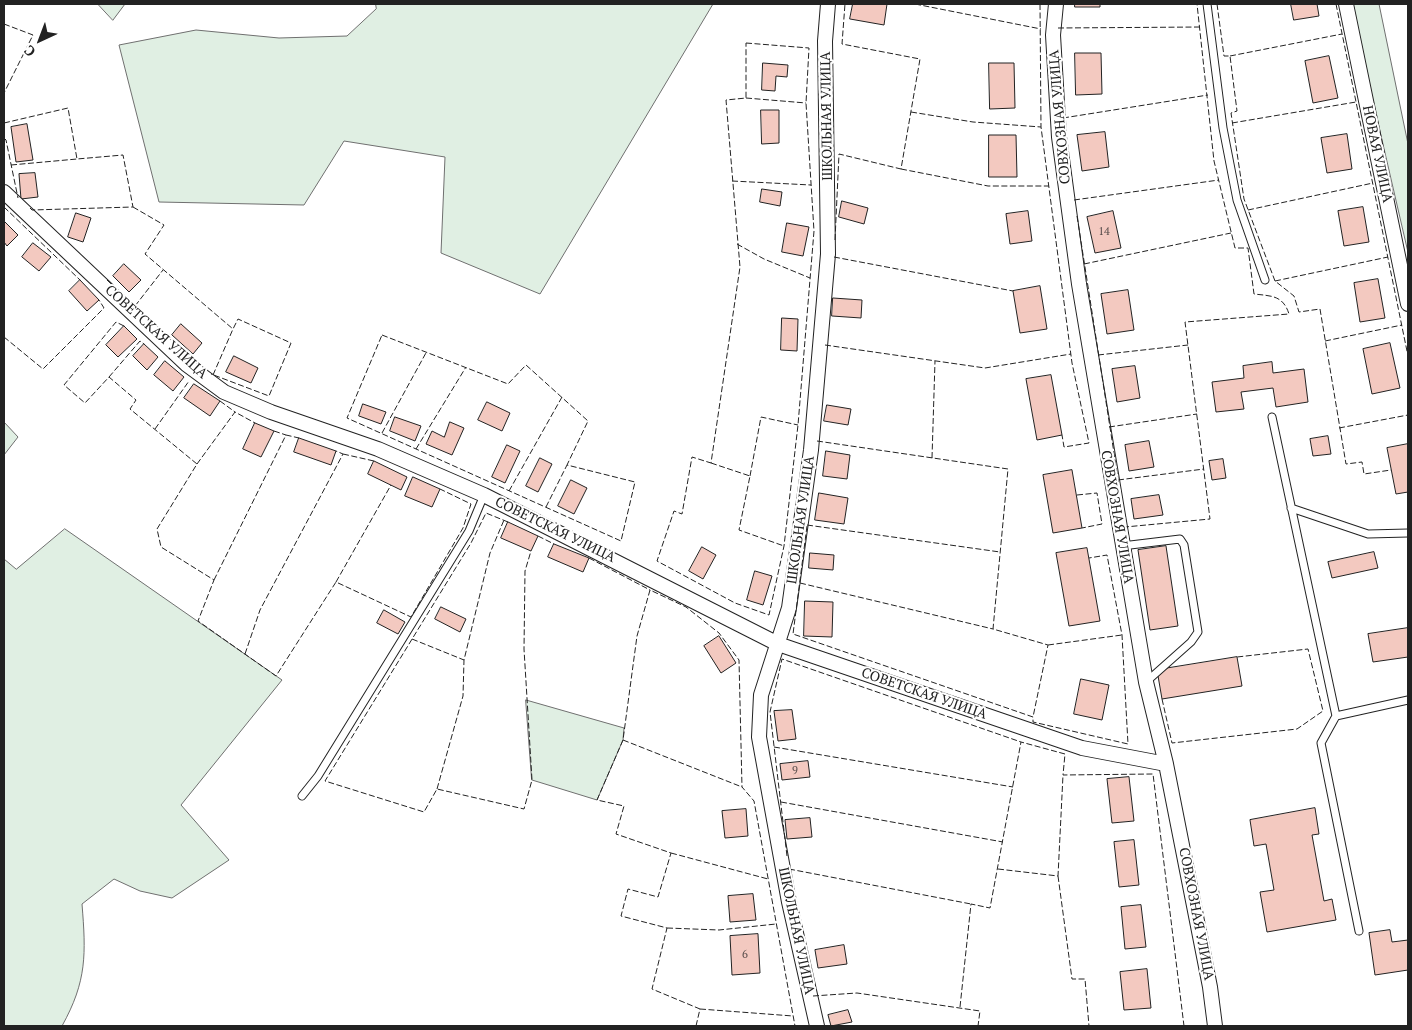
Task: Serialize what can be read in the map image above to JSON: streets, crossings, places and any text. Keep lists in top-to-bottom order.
{
  "streets": {
    "street": [
      "ШКОЛЬНАЯ УЛИЦА",
      "СОВХОЗНАЯ УЛИЦА",
      "НОВАЯ УЛИЦА",
      "СОВЕТСКАЯ УЛИЦА"
    ]
  },
  "crossings": [
    ["ШКОЛЬНАЯ УЛИЦА", "СОВЕТСКАЯ УЛИЦА"],
    ["СОВХОЗНАЯ УЛИЦА", "СОВЕТСКАЯ УЛИЦА"]
  ],
  "house_numbers": ["14", "9", "6"],
  "north": "bottom left"
}
